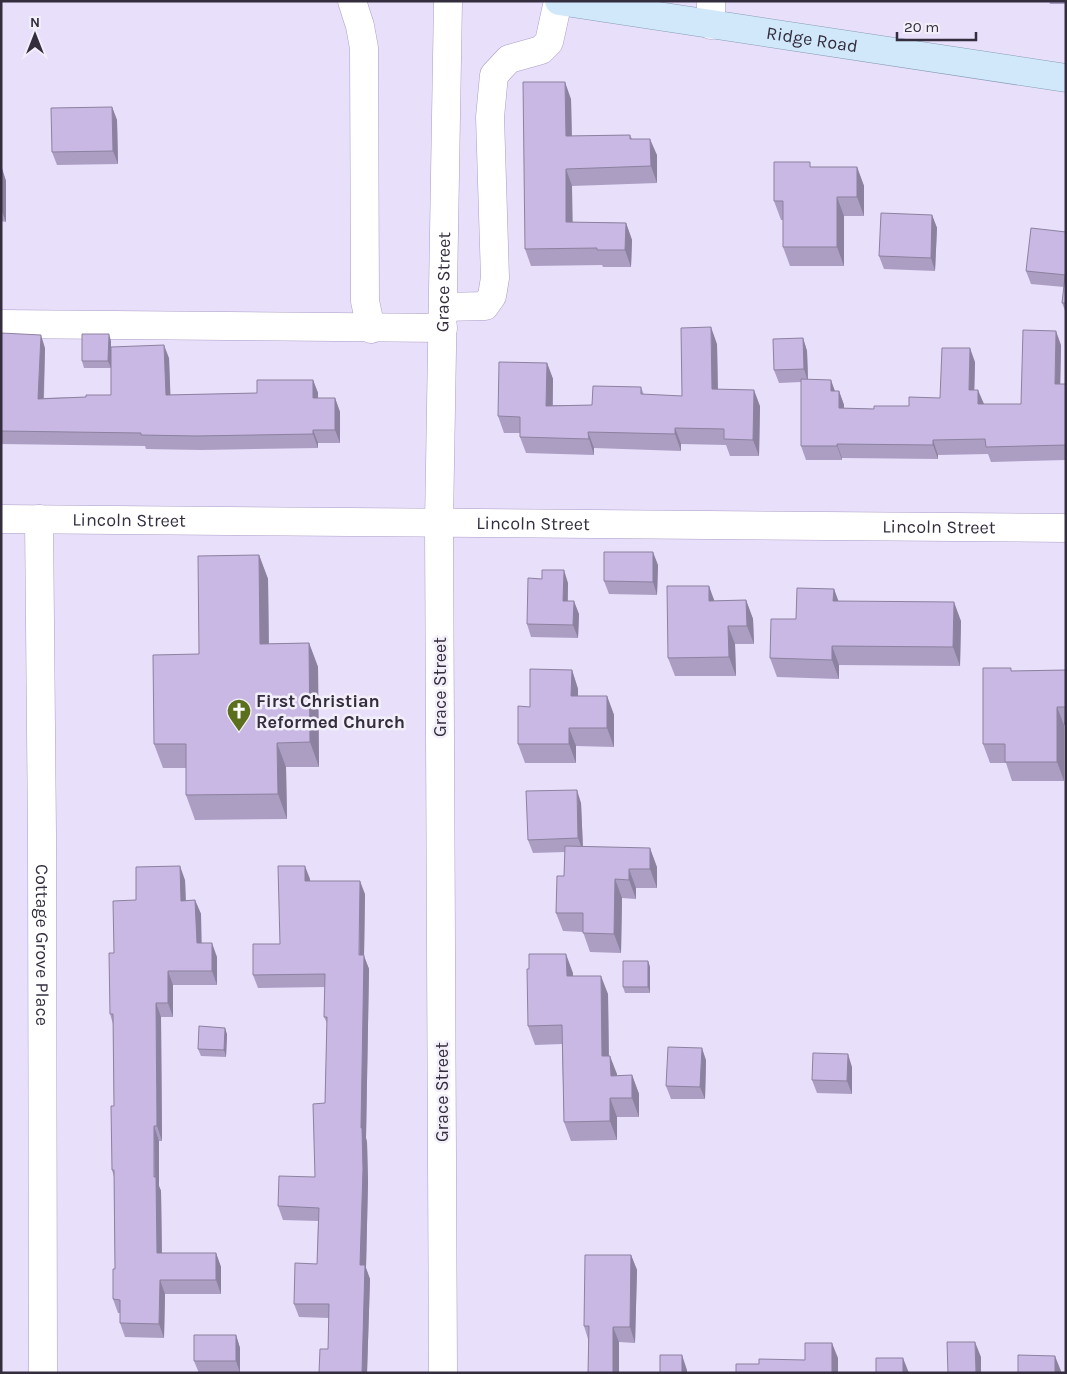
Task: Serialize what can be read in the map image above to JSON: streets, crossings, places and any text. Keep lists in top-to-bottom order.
{
  "streets": {
    "main road": ["Ridge Road"],
    "street": ["Grace Street", "Lincoln Street", "Cottage Grove Place"]
  },
  "crossings": [
    ["Grace Street", "Lincoln Street"],
    ["Lincoln Street", "Cottage Grove Place"]
  ],
  "places": {
    "church": ["First Christian Reformed Church"]
  },
  "scale_bar": "20 m",
  "north": "top"
}
